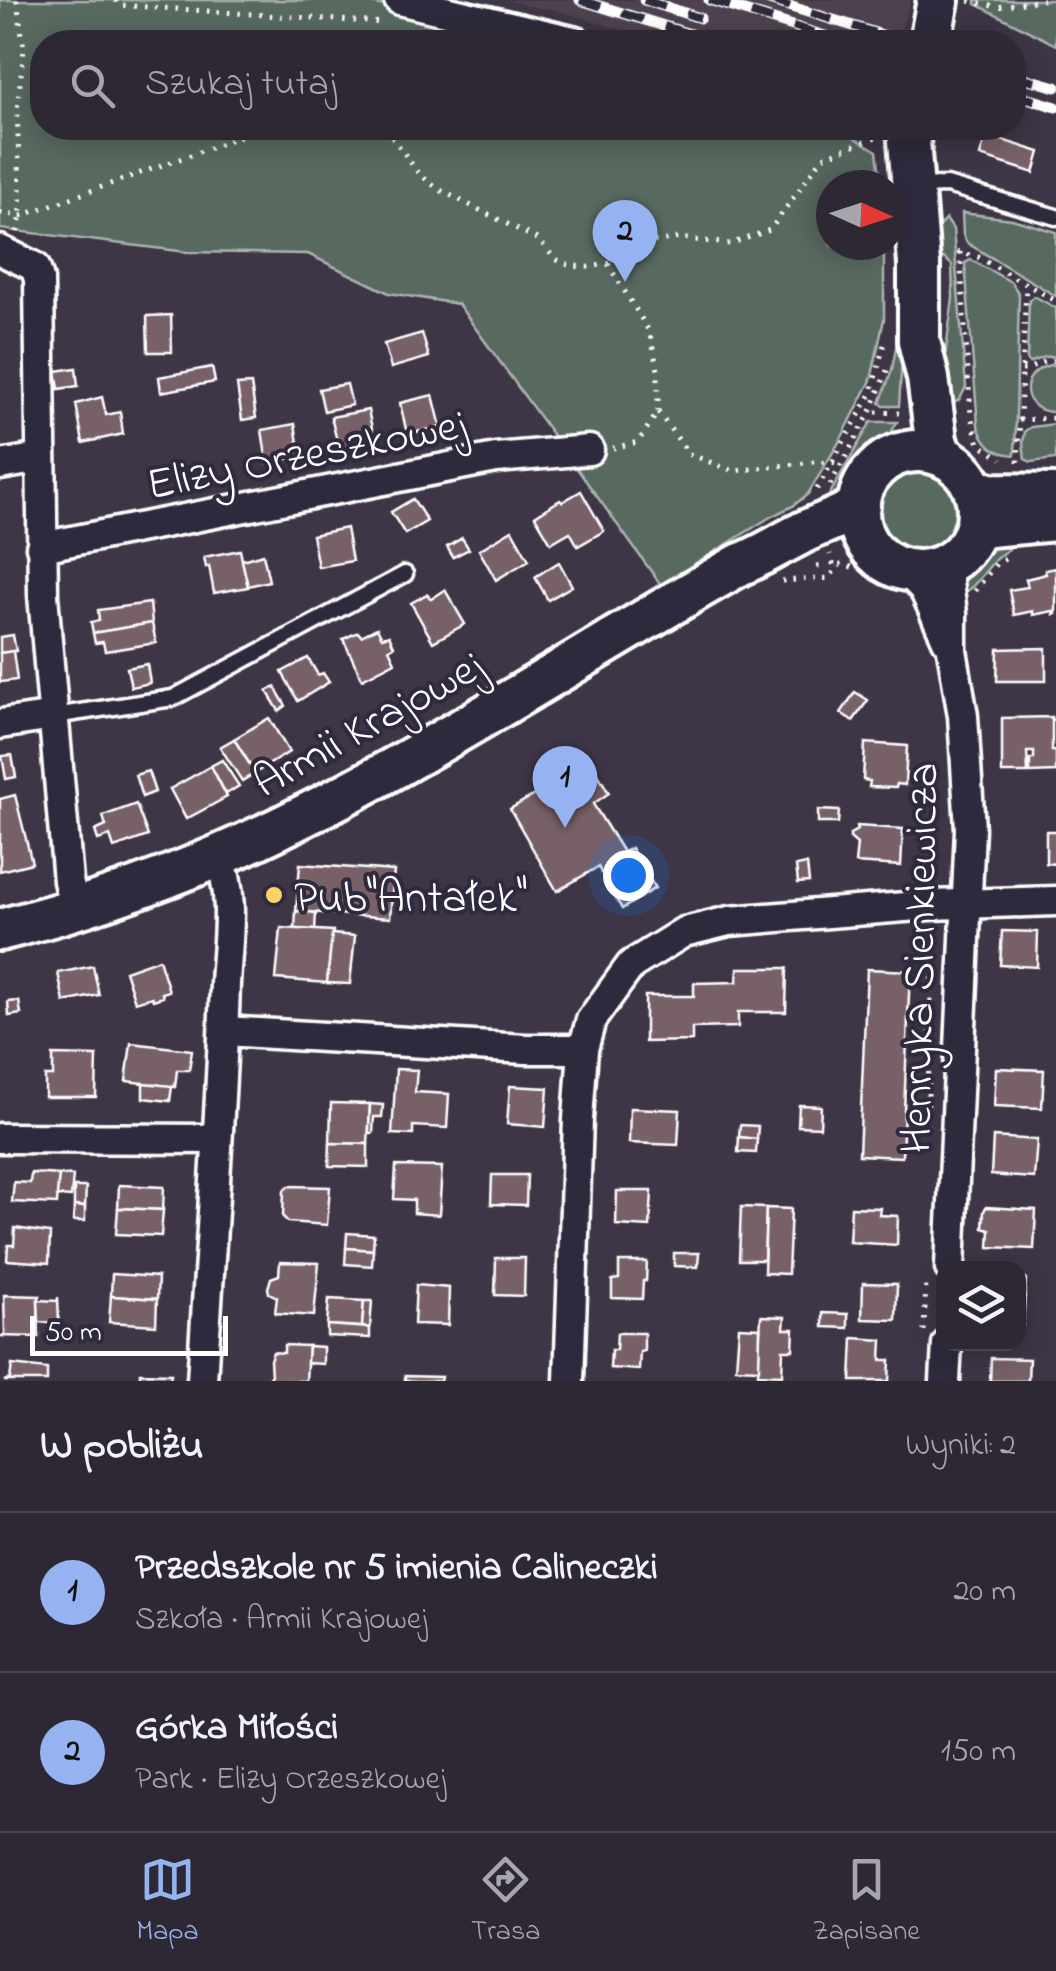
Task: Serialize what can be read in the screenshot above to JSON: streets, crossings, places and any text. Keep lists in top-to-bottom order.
{
  "streets": {
    "street": ["Elizy Orzeszkowej", "Armii Krajowej", "Henryka Sienkiewicza"]
  },
  "crossings": [
    ["Armii Krajowej", "Henryka Sienkiewicza"]
  ],
  "places": ["Pub\"Antałek\""],
  "scale_bar": "50 m",
  "north": "right",
  "page": {
    "search": "Szukaj tutaj",
    "pins": ["2", "1"],
    "scale": "50 m",
    "heading": ["W pobliżu", "Wyniki: 2"],
    "list": [
      {
        "mark": "1",
        "name": "Przedszkole nr 5 imienia Calineczki",
        "note": "Szkoła · Armii Krajowej",
        "value": "20 m"
      },
      {
        "mark": "2",
        "name": "Górka Miłości",
        "note": "Park · Elizy Orzeszkowej",
        "value": "150 m"
      }
    ],
    "nav": ["Mapa", "Trasa", "Zapisane"]
  }
}
